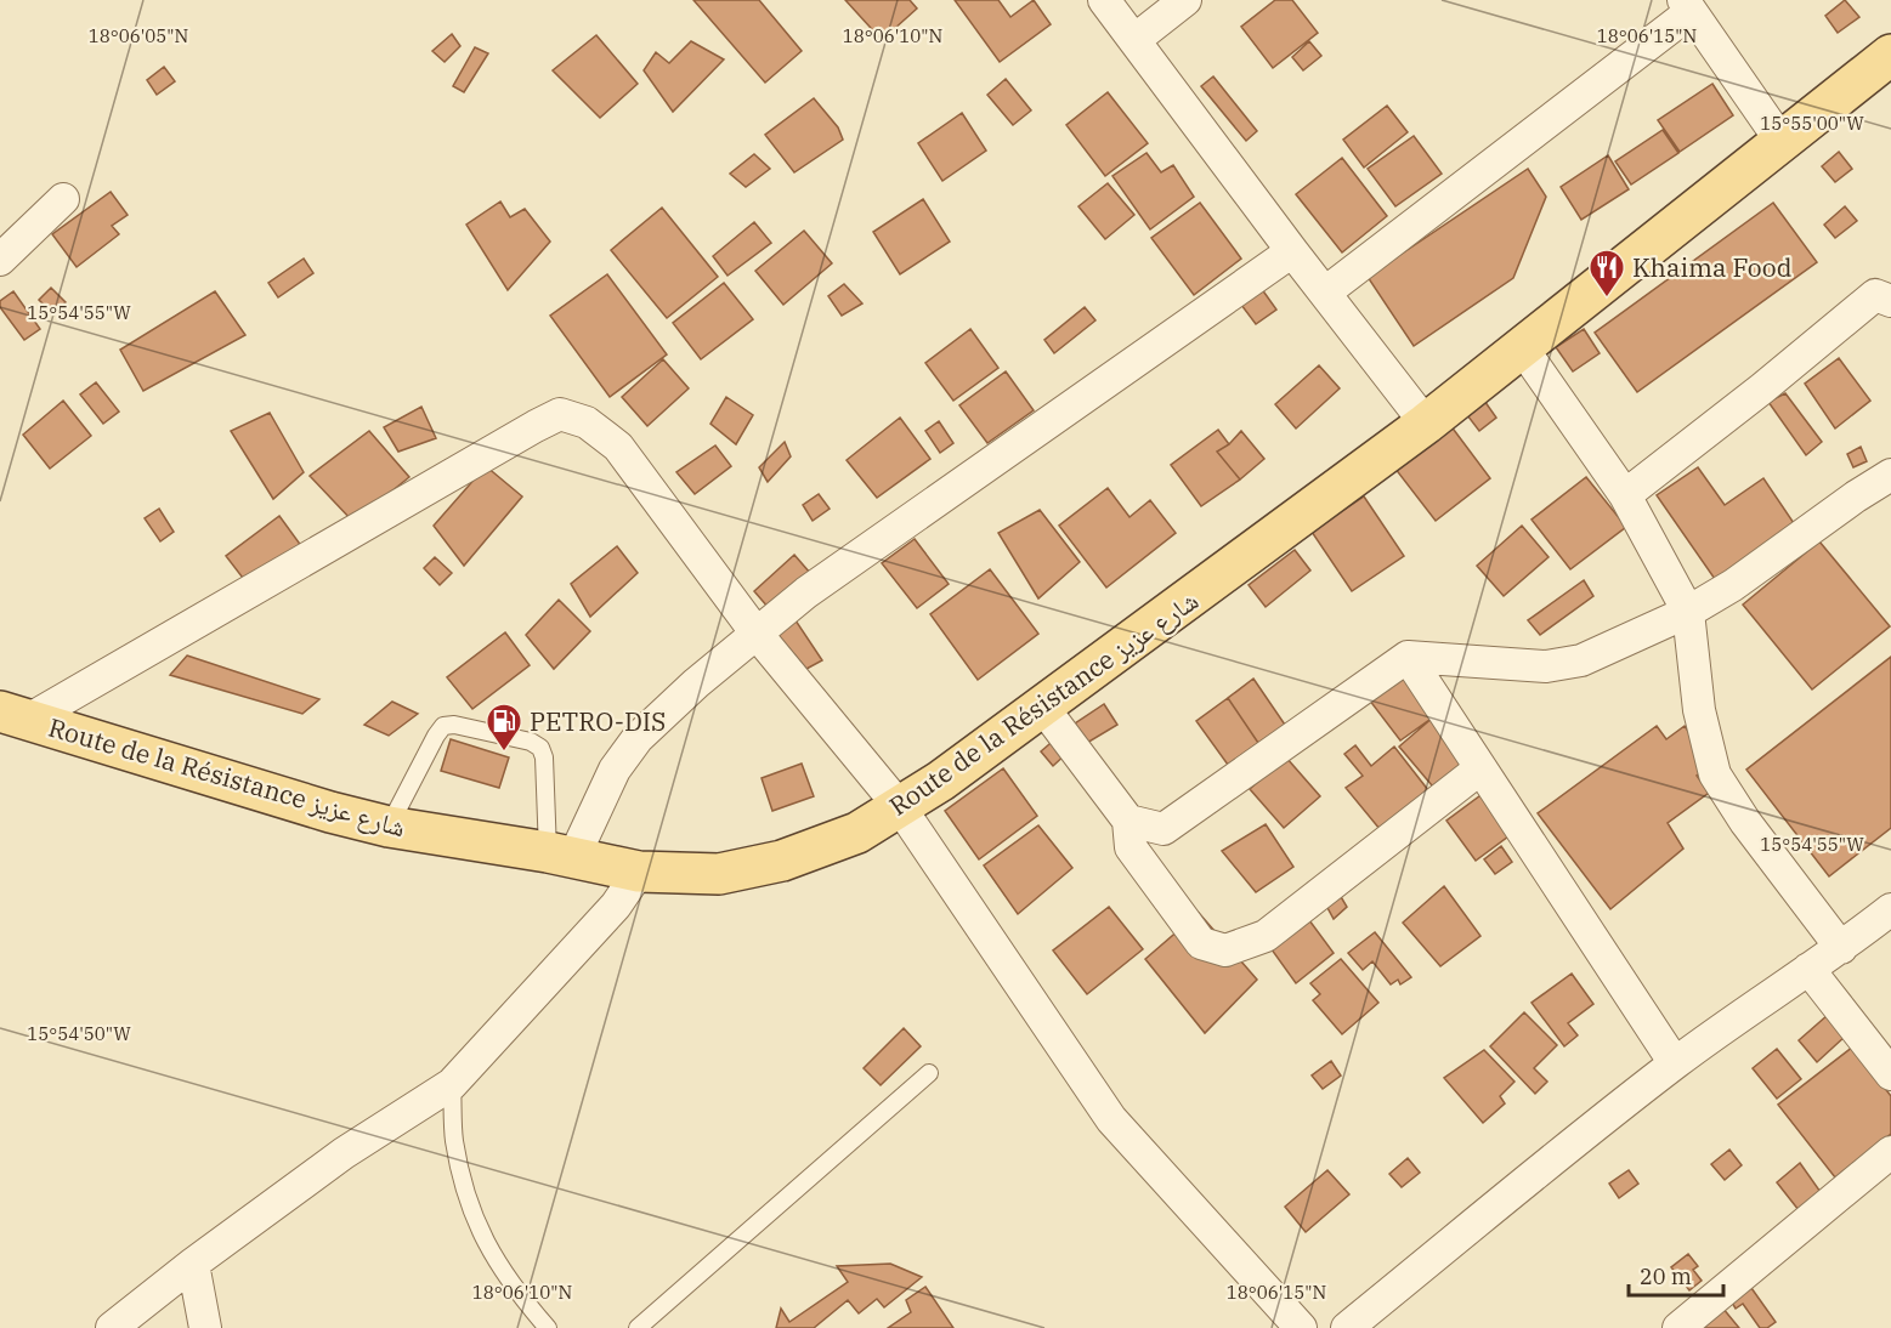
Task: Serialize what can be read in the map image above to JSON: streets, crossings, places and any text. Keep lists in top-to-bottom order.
{
  "streets": {
    "main road": ["Route de la Résistance شارع عزيز"]
  },
  "places": {
    "restaurant": ["Khaima Food"],
    "fuel station": ["PETRO-DIS"]
  },
  "scale_bar": "20 m",
  "coordinates": [
    "18°06'05\"N",
    "18°06'10\"N",
    "18°06'15\"N",
    "15°55'00\"W",
    "15°54'55\"W",
    "15°54'50\"W"
  ]
}
